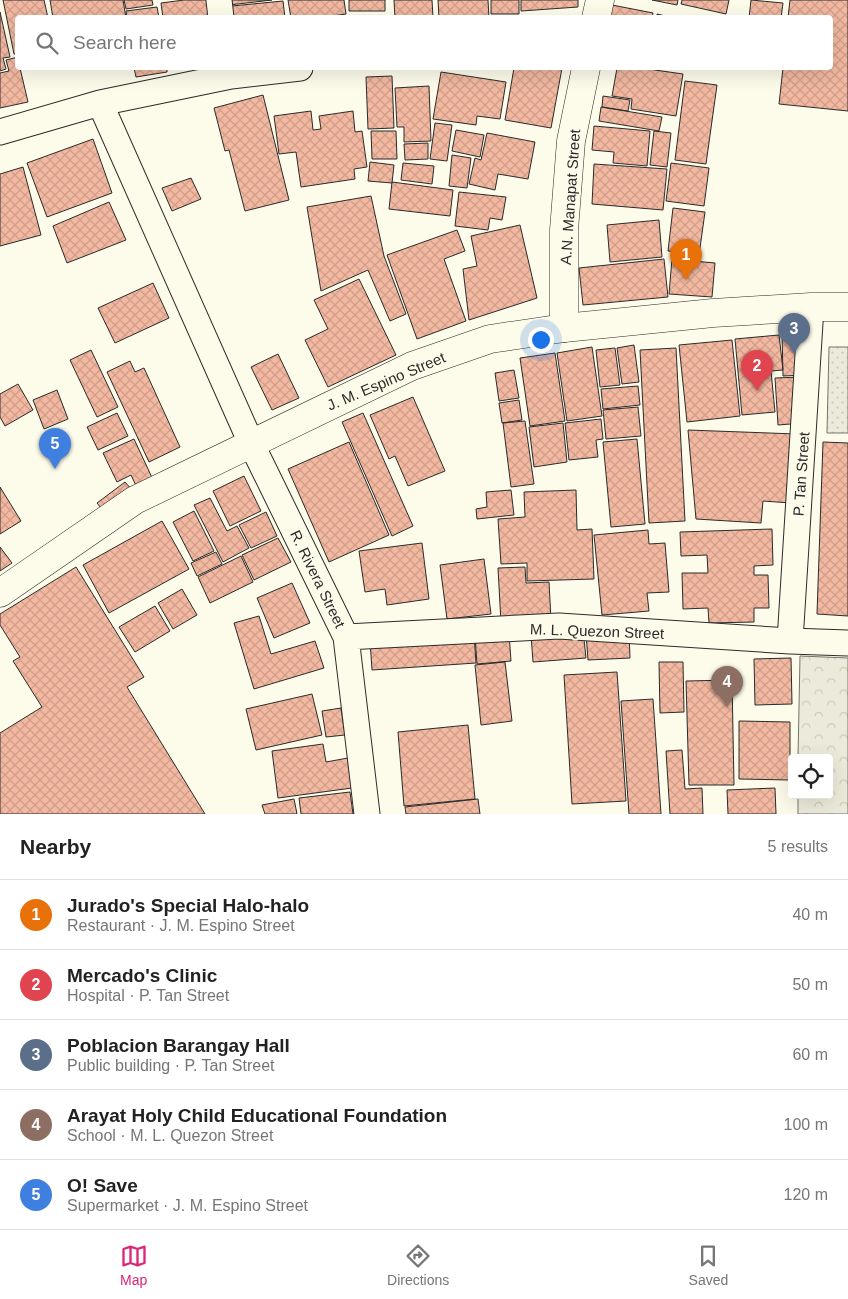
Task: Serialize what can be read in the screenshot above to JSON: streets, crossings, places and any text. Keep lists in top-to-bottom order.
{
  "streets": {
    "main road": ["A.N. Manapat Street", "J. M. Espino Street"],
    "street": ["P. Tan Street", "R. Rivera Street", "M. L. Quezon Street"]
  },
  "crossings": [
    ["A.N. Manapat Street", "J. M. Espino Street"],
    ["J. M. Espino Street", "P. Tan Street"],
    ["J. M. Espino Street", "R. Rivera Street"],
    ["P. Tan Street", "M. L. Quezon Street"],
    ["R. Rivera Street", "M. L. Quezon Street"]
  ],
  "page": {
    "search": "Search here",
    "pins": [
      "1",
      "3",
      "2",
      "5",
      "4"
    ],
    "heading": ["Nearby", "5 results"],
    "list": [
      {
        "mark": "1",
        "name": "Jurado's Special Halo-halo",
        "note": "Restaurant · J. M. Espino Street",
        "value": "40 m"
      },
      {
        "mark": "2",
        "name": "Mercado's Clinic",
        "note": "Hospital · P. Tan Street",
        "value": "50 m"
      },
      {
        "mark": "3",
        "name": "Poblacion Barangay Hall",
        "note": "Public building · P. Tan Street",
        "value": "60 m"
      },
      {
        "mark": "4",
        "name": "Arayat Holy Child Educational Foundation",
        "note": "School · M. L. Quezon Street",
        "value": "100 m"
      },
      {
        "mark": "5",
        "name": "O! Save",
        "note": "Supermarket · J. M. Espino Street",
        "value": "120 m"
      }
    ],
    "nav": ["Map", "Directions", "Saved"]
  }
}
